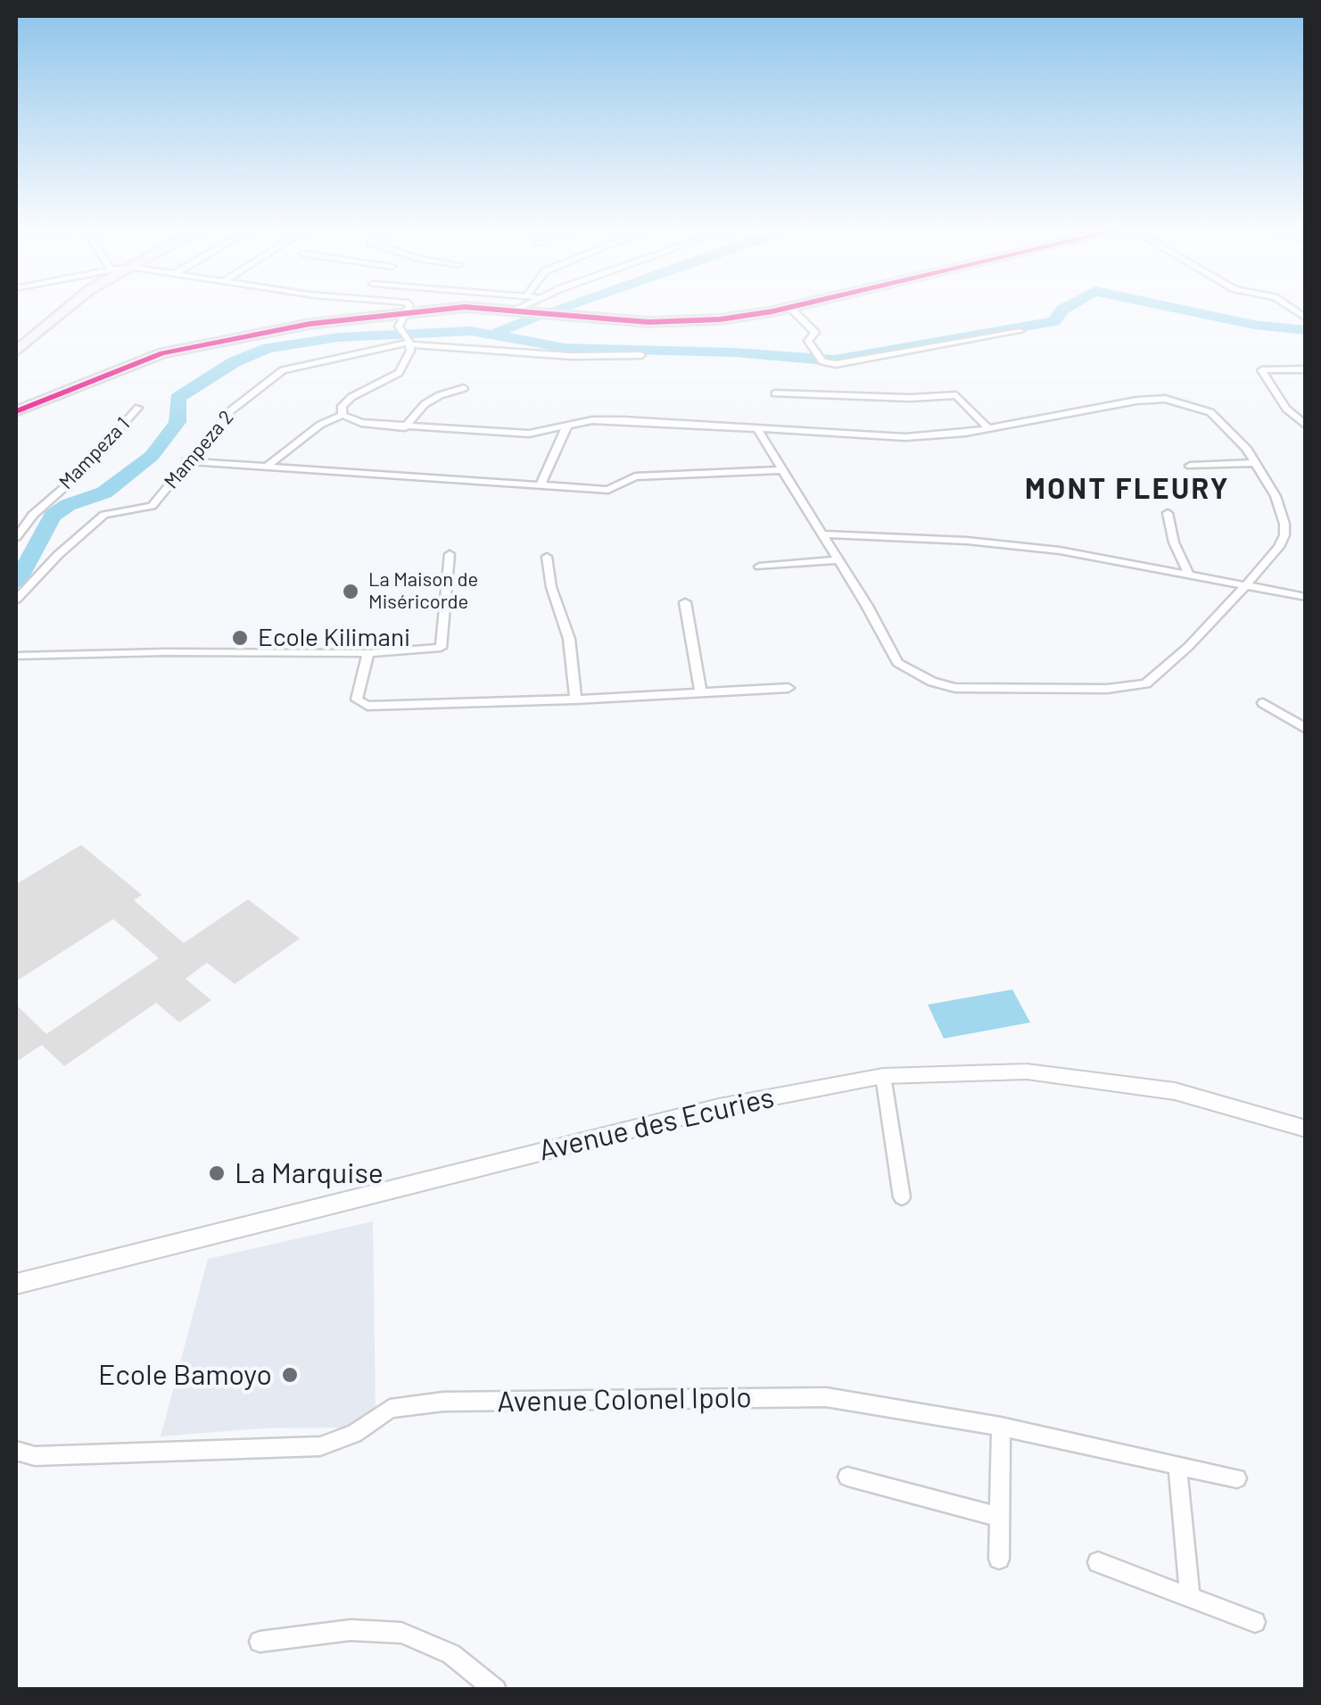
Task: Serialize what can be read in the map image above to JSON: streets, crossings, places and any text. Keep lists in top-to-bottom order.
{
  "streets": {
    "street": [
      "Mampeza 2",
      "Mampeza 1",
      "Avenue des Ecuries",
      "Avenue Colonel Ipolo"
    ]
  },
  "districts": ["MONT FLEURY"],
  "places": [
    "La Maison de Miséricorde",
    "Ecole Kilimani",
    "La Marquise",
    "Ecole Bamoyo"
  ]
}
